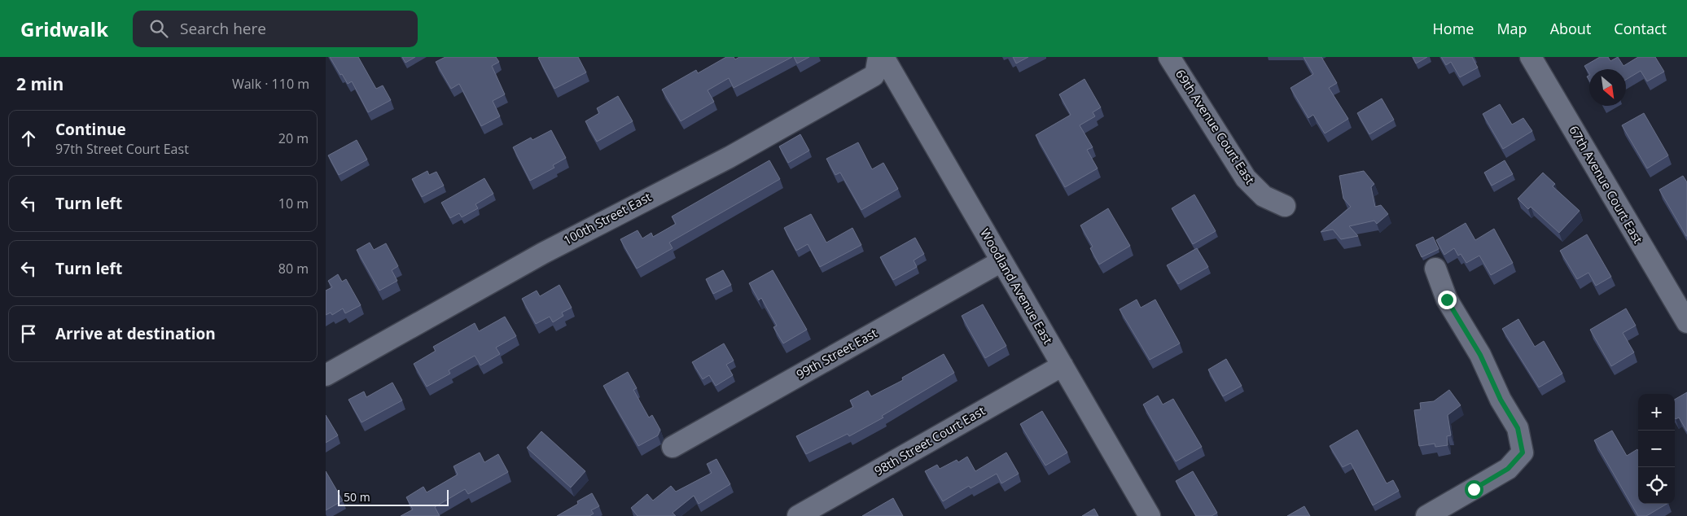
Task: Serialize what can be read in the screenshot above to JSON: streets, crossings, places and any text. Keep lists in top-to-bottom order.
{
  "streets": {
    "street": [
      "69th Avenue Court East",
      "67th Avenue Court East",
      "100th Street East",
      "Woodland Avenue East",
      "99th Street East",
      "98th Street Court East"
    ]
  },
  "crossings": [
    ["Woodland Avenue East", "99th Street East"],
    ["Woodland Avenue East", "98th Street Court East"]
  ],
  "scale_bar": "50 m",
  "north": "bottom right",
  "page": {
    "header": "Gridwalk",
    "search": "Search here",
    "nav": [
      "Home",
      "Map",
      "About",
      "Contact"
    ],
    "heading": ["2 min", "Walk · 110 m"],
    "list": [
      ["Continue", "97th Street Court East", "20 m"],
      ["Turn left", "10 m"],
      ["Turn left", "80 m"],
      "Arrive at destination"
    ],
    "map_buttons": ["+", "−"],
    "scale": "50 m"
  }
}
